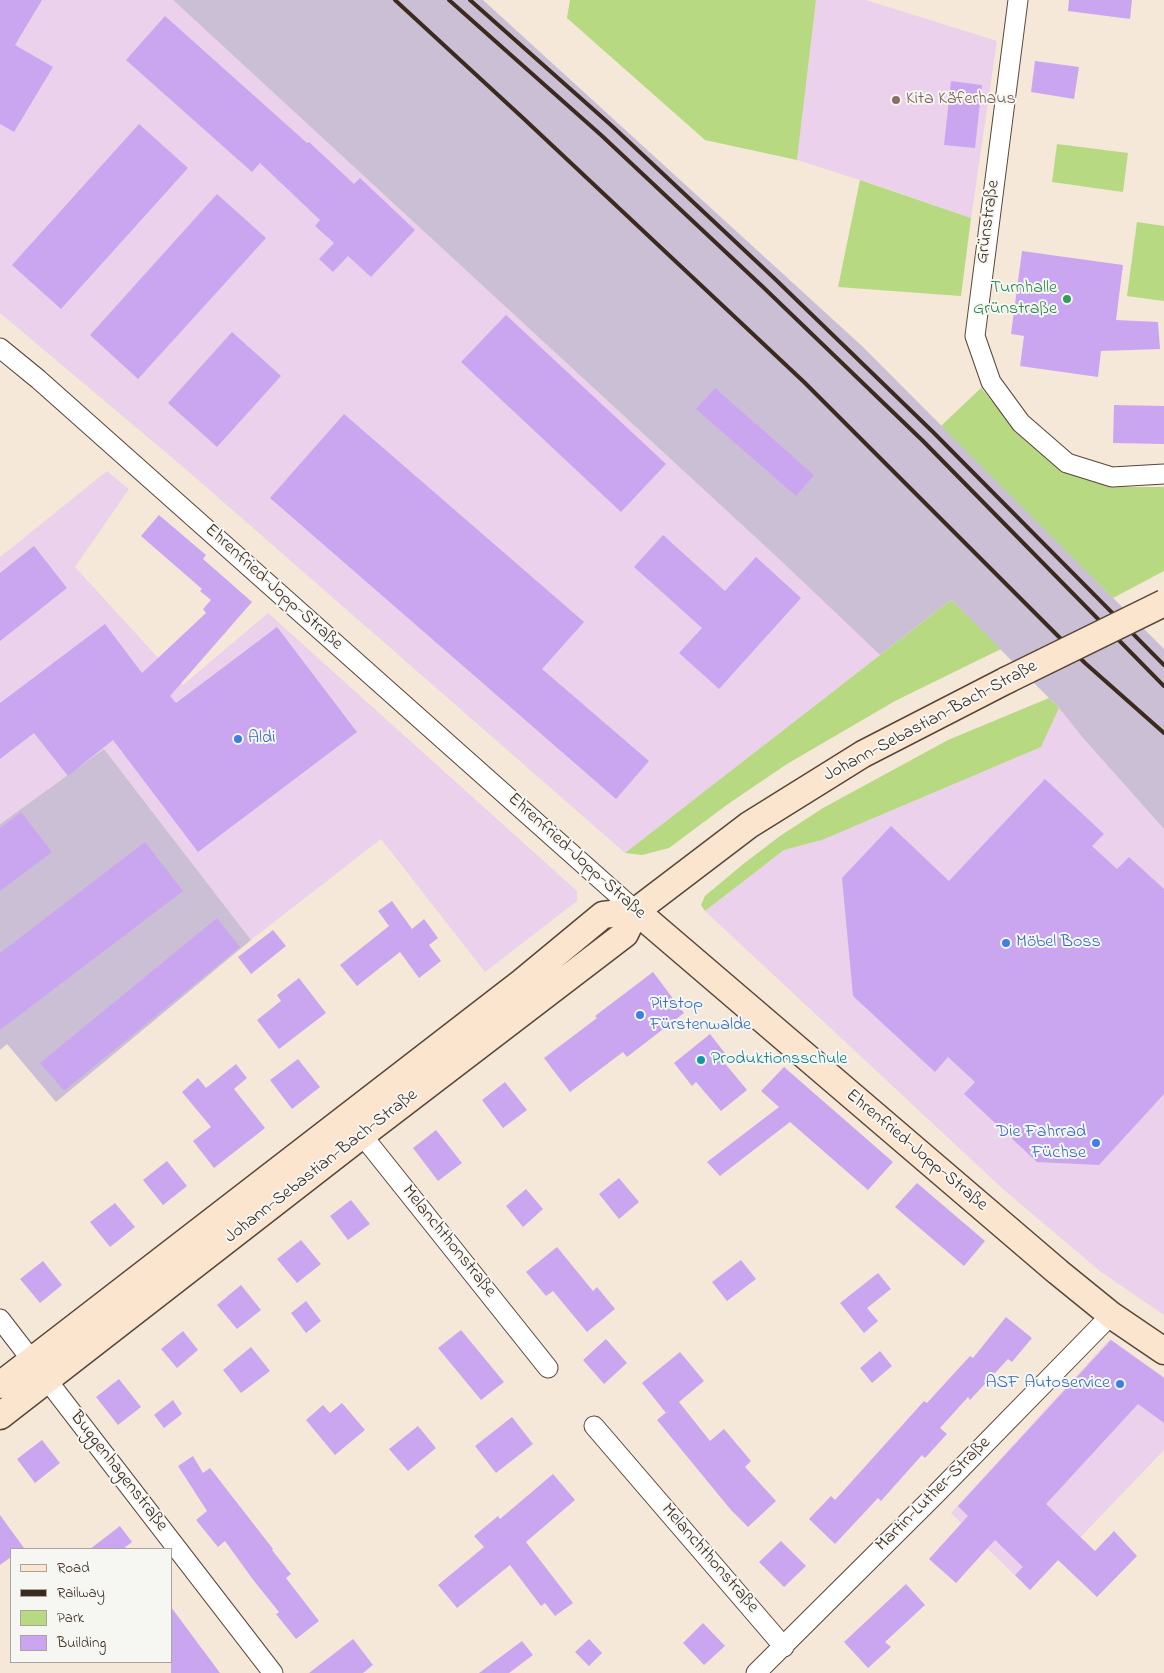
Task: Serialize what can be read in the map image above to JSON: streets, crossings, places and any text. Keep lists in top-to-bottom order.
{
  "streets": {
    "street": [
      "Grünstraße",
      "Ehrenfried-Jopp-Straße",
      "Johann-Sebastian-Bach-Straße",
      "Melanchthonstraße",
      "Buggenhagenstraße",
      "Martin-Luther-Straße"
    ]
  },
  "crossings": [
    ["Ehrenfried-Jopp-Straße", "Johann-Sebastian-Bach-Straße"],
    ["Ehrenfried-Jopp-Straße", "Martin-Luther-Straße"],
    ["Johann-Sebastian-Bach-Straße", "Melanchthonstraße"],
    ["Johann-Sebastian-Bach-Straße", "Buggenhagenstraße"],
    ["Melanchthonstraße", "Martin-Luther-Straße"]
  ],
  "places": [
    "Kita Käferhaus",
    "Turnhalle Grünstraße",
    "Aldi",
    "Möbel Boss",
    "Pitstop Fürstenwalde",
    "Produktionsschule",
    "Die Fahrrad Füchse",
    "ASF Autoservice"
  ],
  "legend": [
    "Road",
    "Railway",
    "Park",
    "Building"
  ]
}
